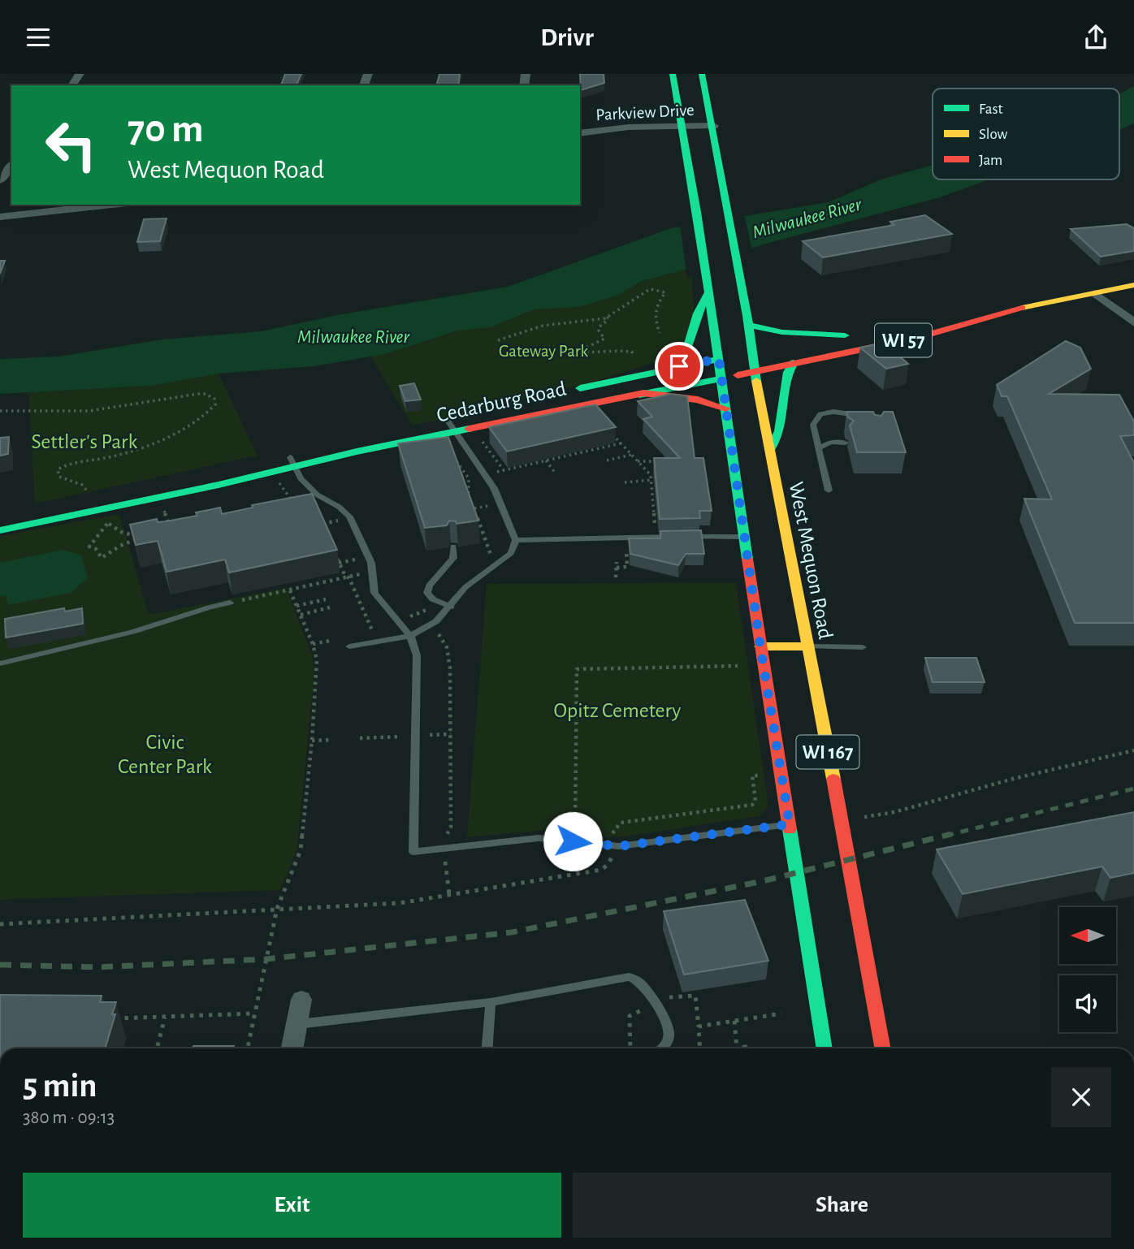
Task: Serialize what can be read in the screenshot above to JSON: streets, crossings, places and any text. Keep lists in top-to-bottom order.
{
  "streets": {
    "main road": [
      "WI 57",
      "Cedarburg Road",
      "West Mequon Road",
      "WI 167"
    ],
    "street": ["Parkview Drive"]
  },
  "crossings": [
    ["Parkview Drive", "West Mequon Road"],
    ["WI 57", "West Mequon Road"],
    ["Cedarburg Road", "West Mequon Road"],
    ["Cedarburg Road", "WI 167"]
  ],
  "water": ["Milwaukee River"],
  "parks": [
    "Gateway Park",
    "Settler's Park",
    "Opitz Cemetery",
    "Civic Center Park"
  ],
  "legend": ["Fast", "Slow", "Jam"],
  "north": "left",
  "page": {
    "header": "Drivr",
    "turn": ["70 m", "West Mequon Road"],
    "heading": ["5 min", "380 m · 09:13"],
    "buttons": ["Exit", "Share"]
  }
}
